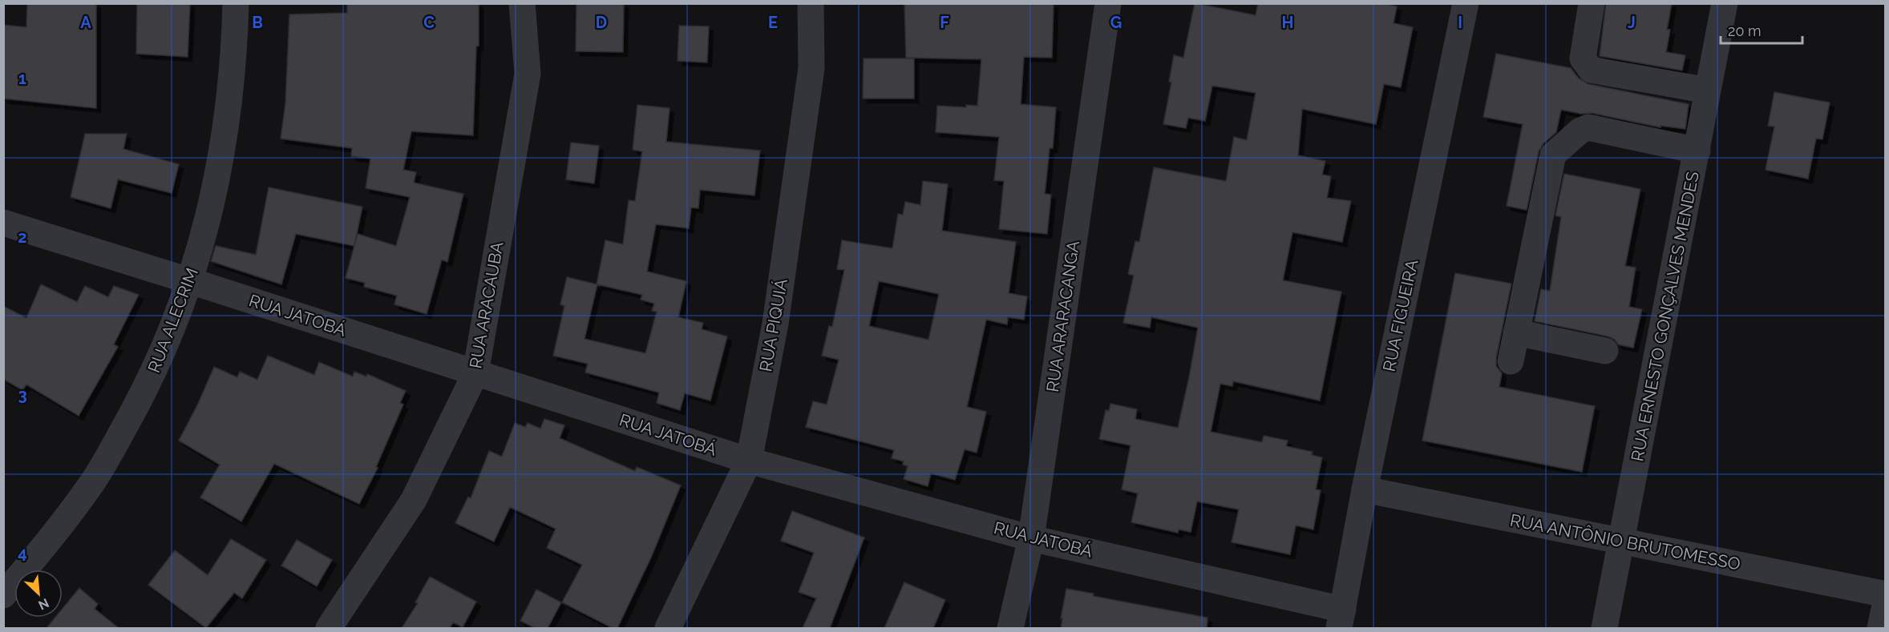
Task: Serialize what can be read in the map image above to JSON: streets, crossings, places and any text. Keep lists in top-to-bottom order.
{
  "streets": {
    "street": [
      "RUA ARACAUBA",
      "RUA JATOBÁ",
      "RUA FIGUEIRA",
      "RUA ARARACANGA",
      "RUA ERNESTO GONÇALVES MENDES",
      "RUA ALECRIM",
      "RUA PIQUIÁ",
      "RUA ANTÔNIO BRUTOMESSO"
    ]
  },
  "crossings": [
    ["RUA ARACAUBA", "RUA JATOBÁ"],
    ["RUA JATOBÁ", "RUA FIGUEIRA"],
    ["RUA JATOBÁ", "RUA ARARACANGA"],
    ["RUA JATOBÁ", "RUA ALECRIM"],
    ["RUA JATOBÁ", "RUA PIQUIÁ"],
    ["RUA FIGUEIRA", "RUA ANTÔNIO BRUTOMESSO"],
    ["RUA ERNESTO GONÇALVES MENDES", "RUA ANTÔNIO BRUTOMESSO"]
  ],
  "scale_bar": "20 m",
  "north": "bottom right",
  "grid": {
    "columns": [
      "A",
      "B",
      "C",
      "D",
      "E",
      "F",
      "G",
      "H",
      "I",
      "J"
    ],
    "rows": [
      "1",
      "2",
      "3",
      "4"
    ]
  }
}
